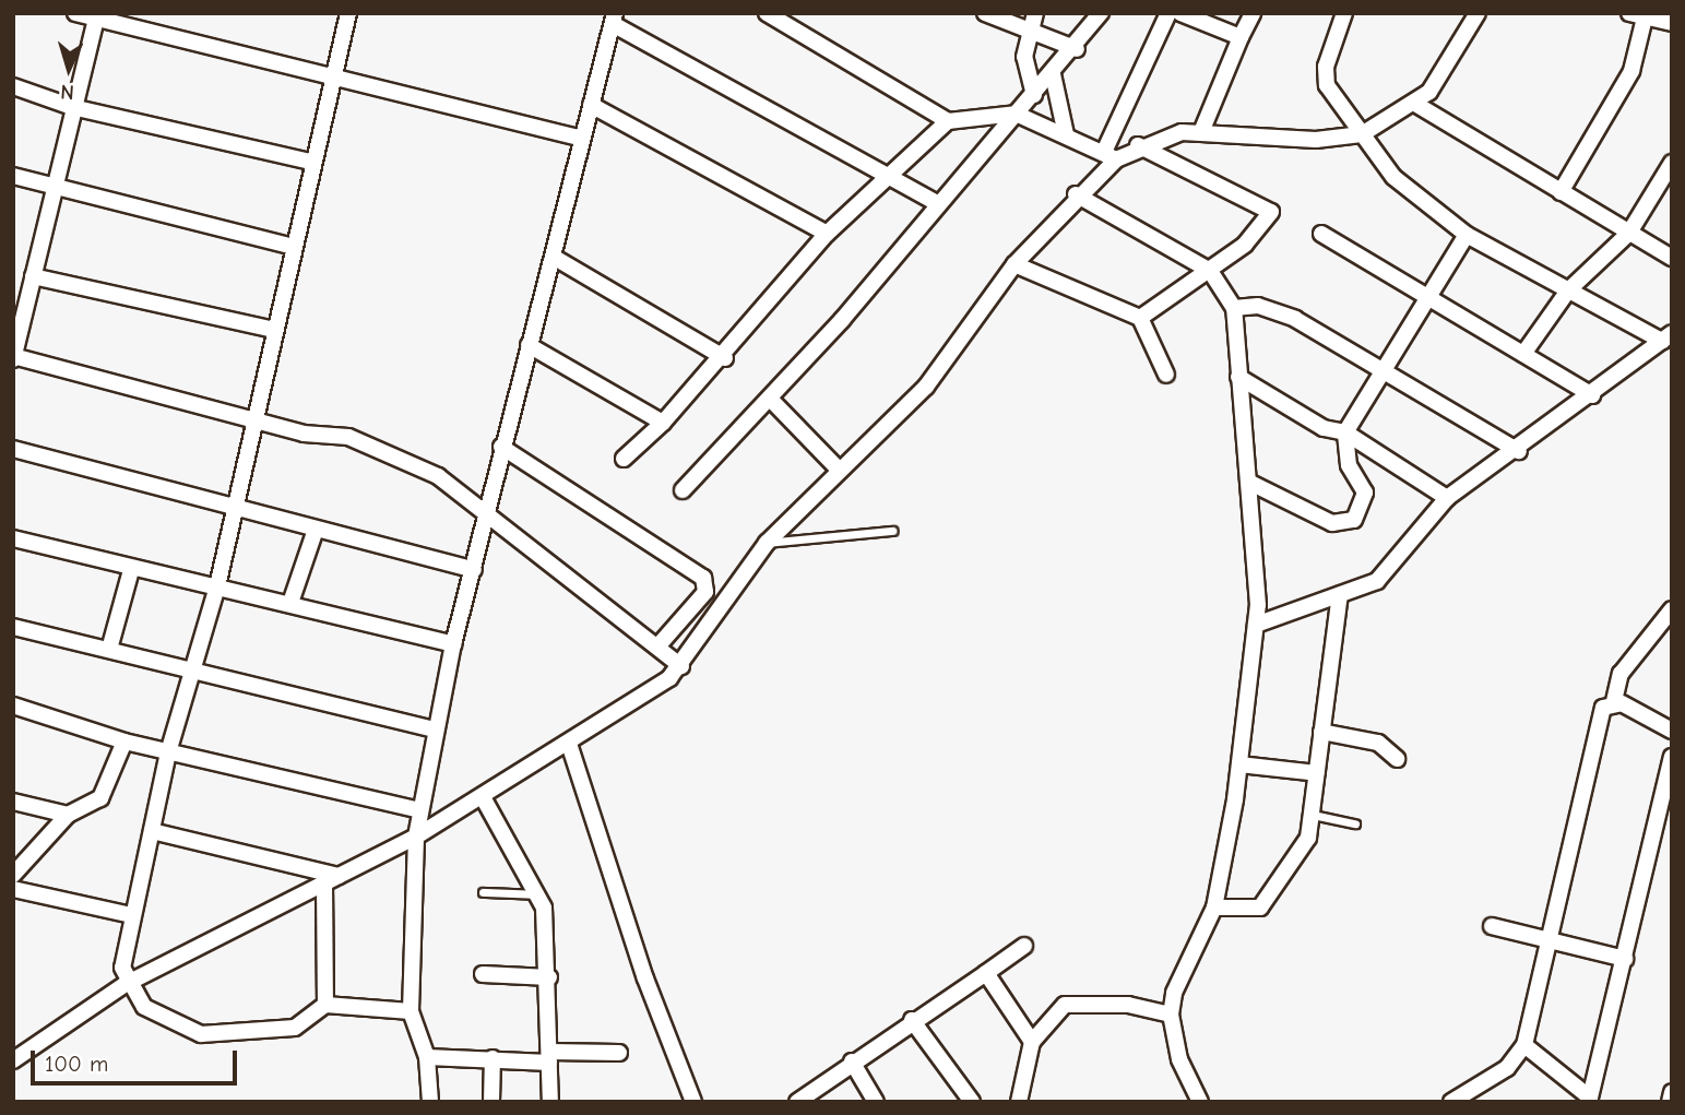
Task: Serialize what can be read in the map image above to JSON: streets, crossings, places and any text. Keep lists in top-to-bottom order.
{
  "scale_bar": "100 m",
  "north": "bottom"
}
